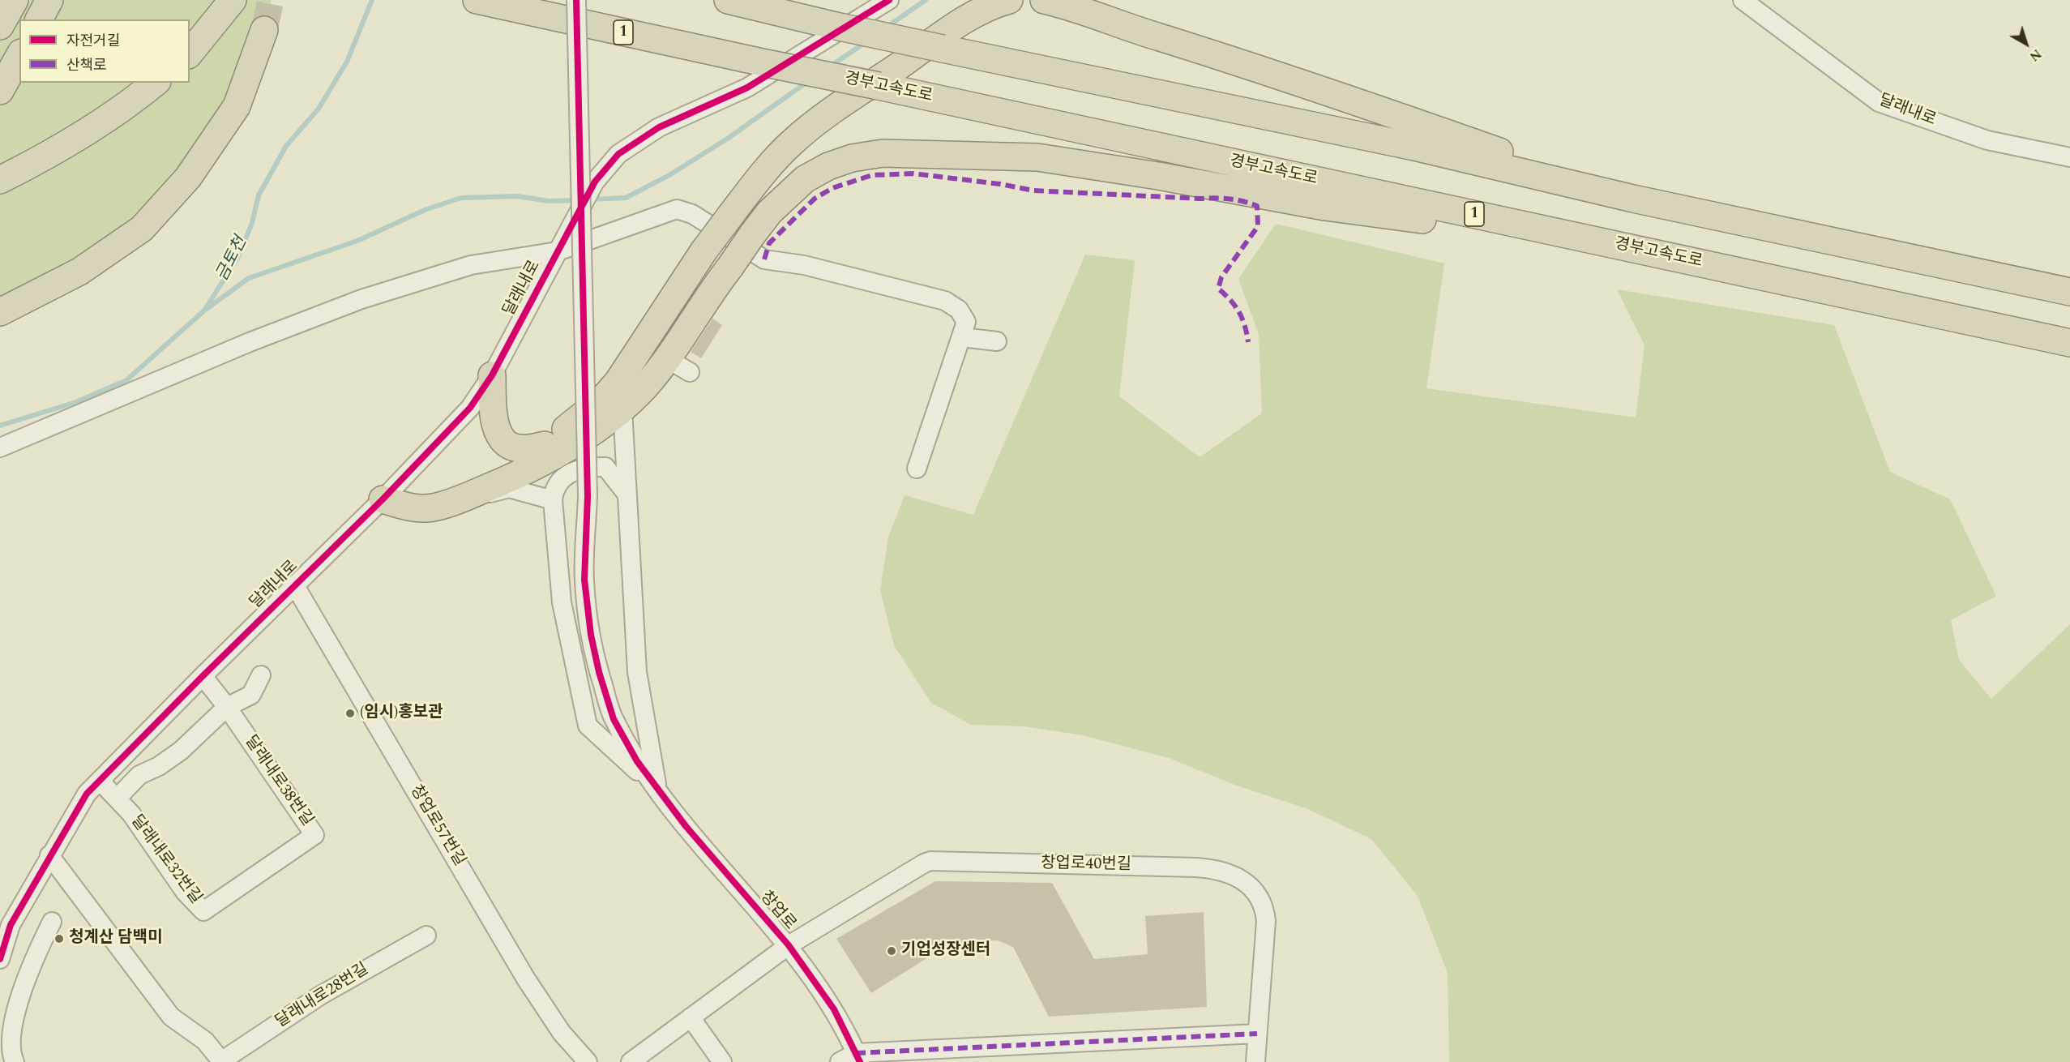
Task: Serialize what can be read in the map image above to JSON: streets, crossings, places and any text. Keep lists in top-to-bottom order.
{
  "streets": {
    "highway": ["1", "경부고속도로"],
    "street": [
      "달래내로",
      "달래내로38번길",
      "창업로57번길",
      "달래내로32번길",
      "창업로40번길",
      "창업로",
      "달래내로28번길"
    ]
  },
  "crossings": [
    ["달래내로", "달래내로38번길"],
    ["달래내로", "창업로57번길"],
    ["달래내로", "달래내로32번길"],
    ["달래내로", "달래내로28번길"],
    ["달래내로38번길", "달래내로32번길"],
    ["창업로40번길", "창업로"]
  ],
  "water": ["금토천"],
  "places": ["(임시)홍보관", "청계산 담백미", "기업성장센터"],
  "legend": ["자전거길", "산책로"],
  "north": "bottom right"
}
